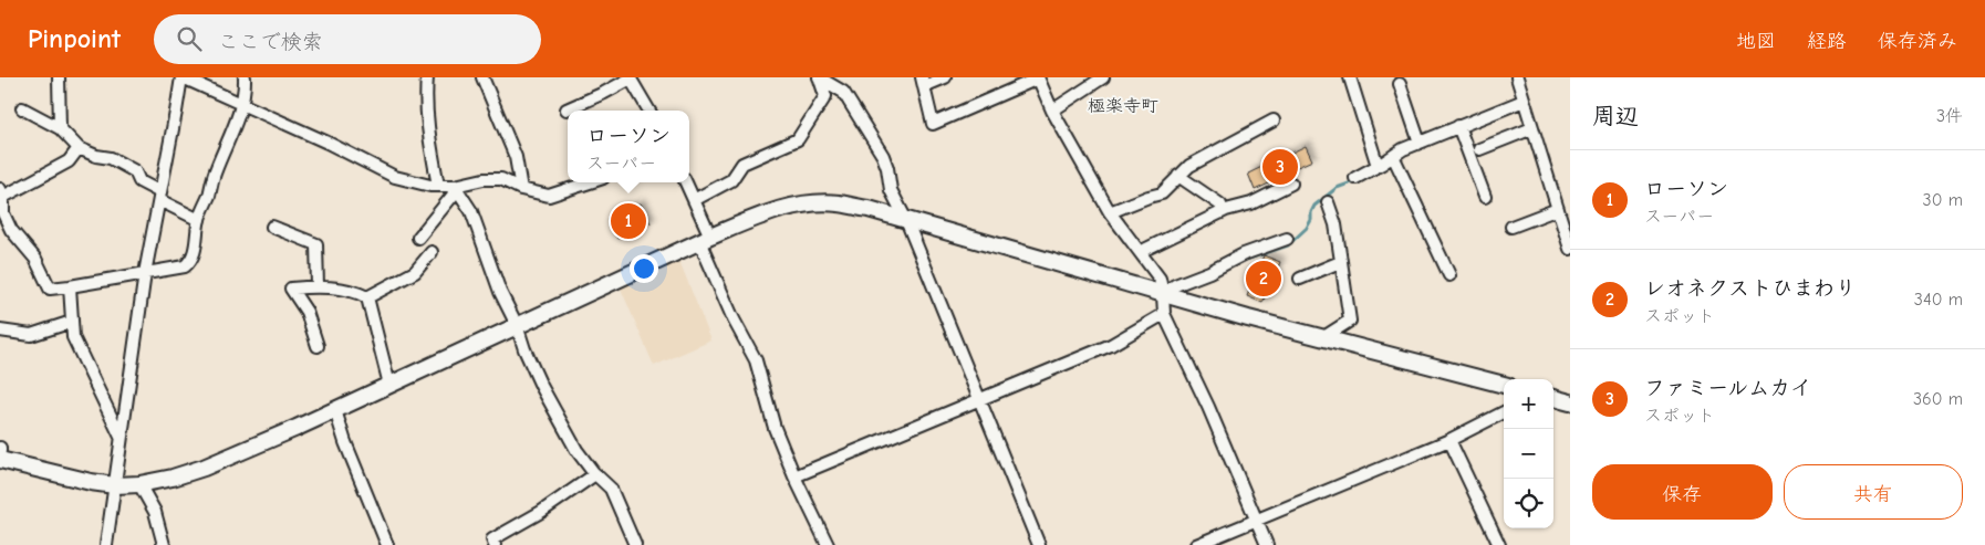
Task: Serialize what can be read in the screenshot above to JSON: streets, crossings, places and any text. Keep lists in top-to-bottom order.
{
  "districts": ["極楽寺町"],
  "page": {
    "header": "Pinpoint",
    "search": "ここで検索",
    "nav": ["地図", "経路", "保存済み"],
    "heading": ["周辺", "3件"],
    "popup": ["ローソン", "スーパー"],
    "pins": ["3", "1", "2"],
    "list": [
      {
        "mark": "1",
        "name": "ローソン",
        "note": "スーパー",
        "value": "30 m"
      },
      {
        "mark": "2",
        "name": "レオネクストひまわり",
        "note": "スポット",
        "value": "340 m"
      },
      {
        "mark": "3",
        "name": "ファミールムカイ",
        "note": "スポット",
        "value": "360 m"
      }
    ],
    "map_buttons": ["+", "−"],
    "buttons": ["保存", "共有"]
  }
}
